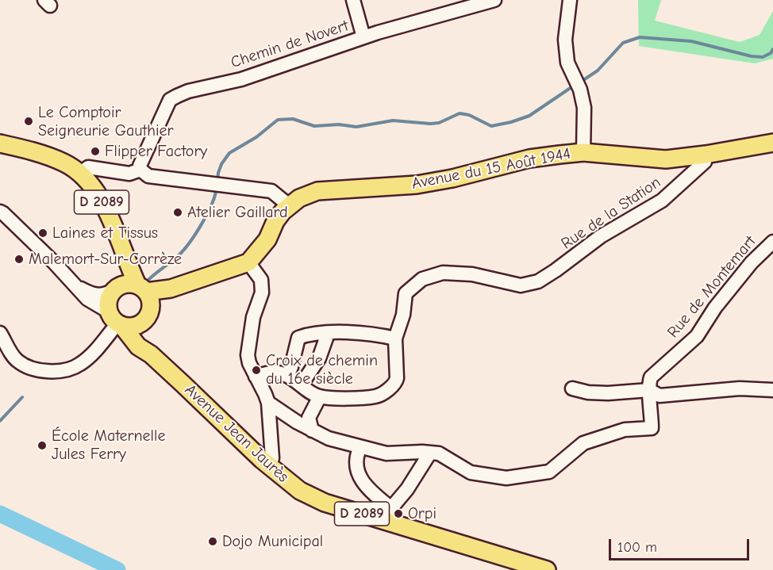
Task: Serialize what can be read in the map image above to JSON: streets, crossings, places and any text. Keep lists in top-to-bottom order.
{
  "streets": {
    "main road": ["Avenue du 15 Août 1944", "D 2089", "Avenue Jean Jaurès"],
    "street": ["Chemin de Novert", "Rue de la Station", "Rue de Montemart"]
  },
  "crossings": [
    ["Avenue du 15 Août 1944", "Rue de la Station"],
    ["D 2089", "Avenue Jean Jaurès"]
  ],
  "places": [
    "Le Comptoir Seigneurie Gauthier",
    "Flipper Factory",
    "Atelier Gaillard",
    "Laines et Tissus",
    "Malemort-Sur-Corrèze",
    "Croix de chemin du 16e siècle",
    "École Maternelle Jules Ferry",
    "Orpi",
    "Dojo Municipal"
  ],
  "scale_bar": "100 m"
}
